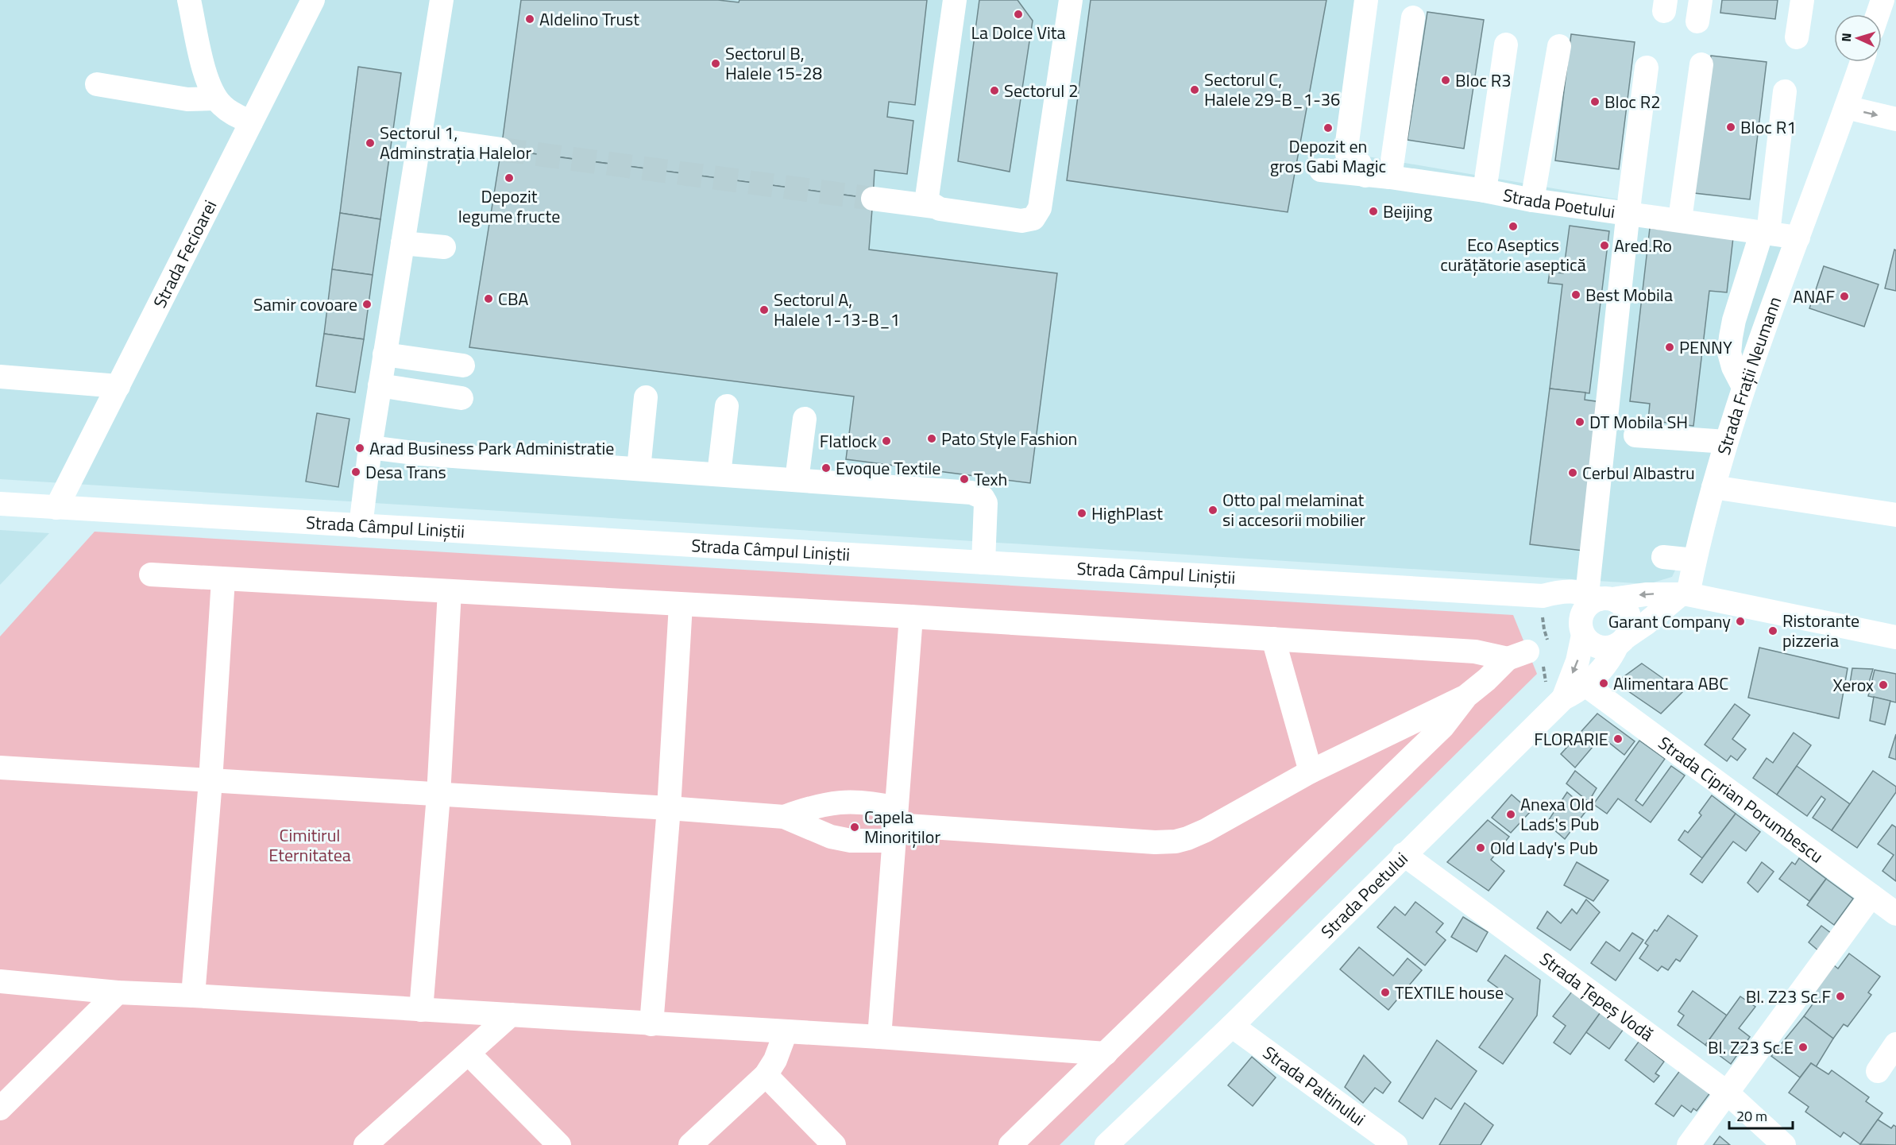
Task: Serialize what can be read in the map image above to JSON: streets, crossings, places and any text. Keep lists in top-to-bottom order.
{
  "streets": {
    "street": [
      "Strada Poetului",
      "Strada Fecioarei",
      "Strada Frații Neumann",
      "Strada Câmpul Liniștii",
      "Strada Ciprian Porumbescu",
      "Strada Țepeș Vodă",
      "Strada Paltinului"
    ]
  },
  "crossings": [
    ["Strada Poetului", "Strada Frații Neumann"],
    ["Strada Poetului", "Strada Câmpul Liniștii"],
    ["Strada Poetului", "Strada Ciprian Porumbescu"],
    ["Strada Poetului", "Strada Țepeș Vodă"],
    ["Strada Poetului", "Strada Paltinului"],
    ["Strada Fecioarei", "Strada Câmpul Liniștii"],
    ["Strada Frații Neumann", "Strada Câmpul Liniștii"]
  ],
  "parks": ["Cimitirul Eternitatea"],
  "places": [
    "La Dolce Vita",
    "Aldelino Trust",
    "Sectorul B, Halele 15-28",
    "Bloc R3",
    "Sectorul C, Halele 29-B_1-36",
    "Sectorul 2",
    "Bloc R2",
    "Bloc R1",
    "Depozit en gros Gabi Magic",
    "Sectorul 1, Adminstrația Halelor",
    "Depozit legume fructe",
    "Beijing",
    "Eco Aseptics curățătorie aseptică",
    "Ared.Ro",
    "Best Mobila",
    "ANAF",
    "CBA",
    "Samir covoare",
    "Sectorul A, Halele 1-13-B_1",
    "PENNY",
    "DT Mobila SH",
    "Pato Style Fashion",
    "Flatlock",
    "Arad Business Park Administratie",
    "Evoque Textile",
    "Desa Trans",
    "Cerbul Albastru",
    "Texh",
    "Otto pal melaminat si accesorii mobilier",
    "HighPlast",
    "Garant Company",
    "Ristorante pizzeria",
    "Alimentara ABC",
    "Xerox",
    "FLORARIE",
    "Anexa Old Lads's Pub",
    "Capela Minoriților",
    "Old Lady's Pub",
    "TEXTILE house",
    "Bl. Z23 Sc.F",
    "Bl. Z23 Sc.E"
  ],
  "scale_bar": "20 m",
  "north": "left"
}
